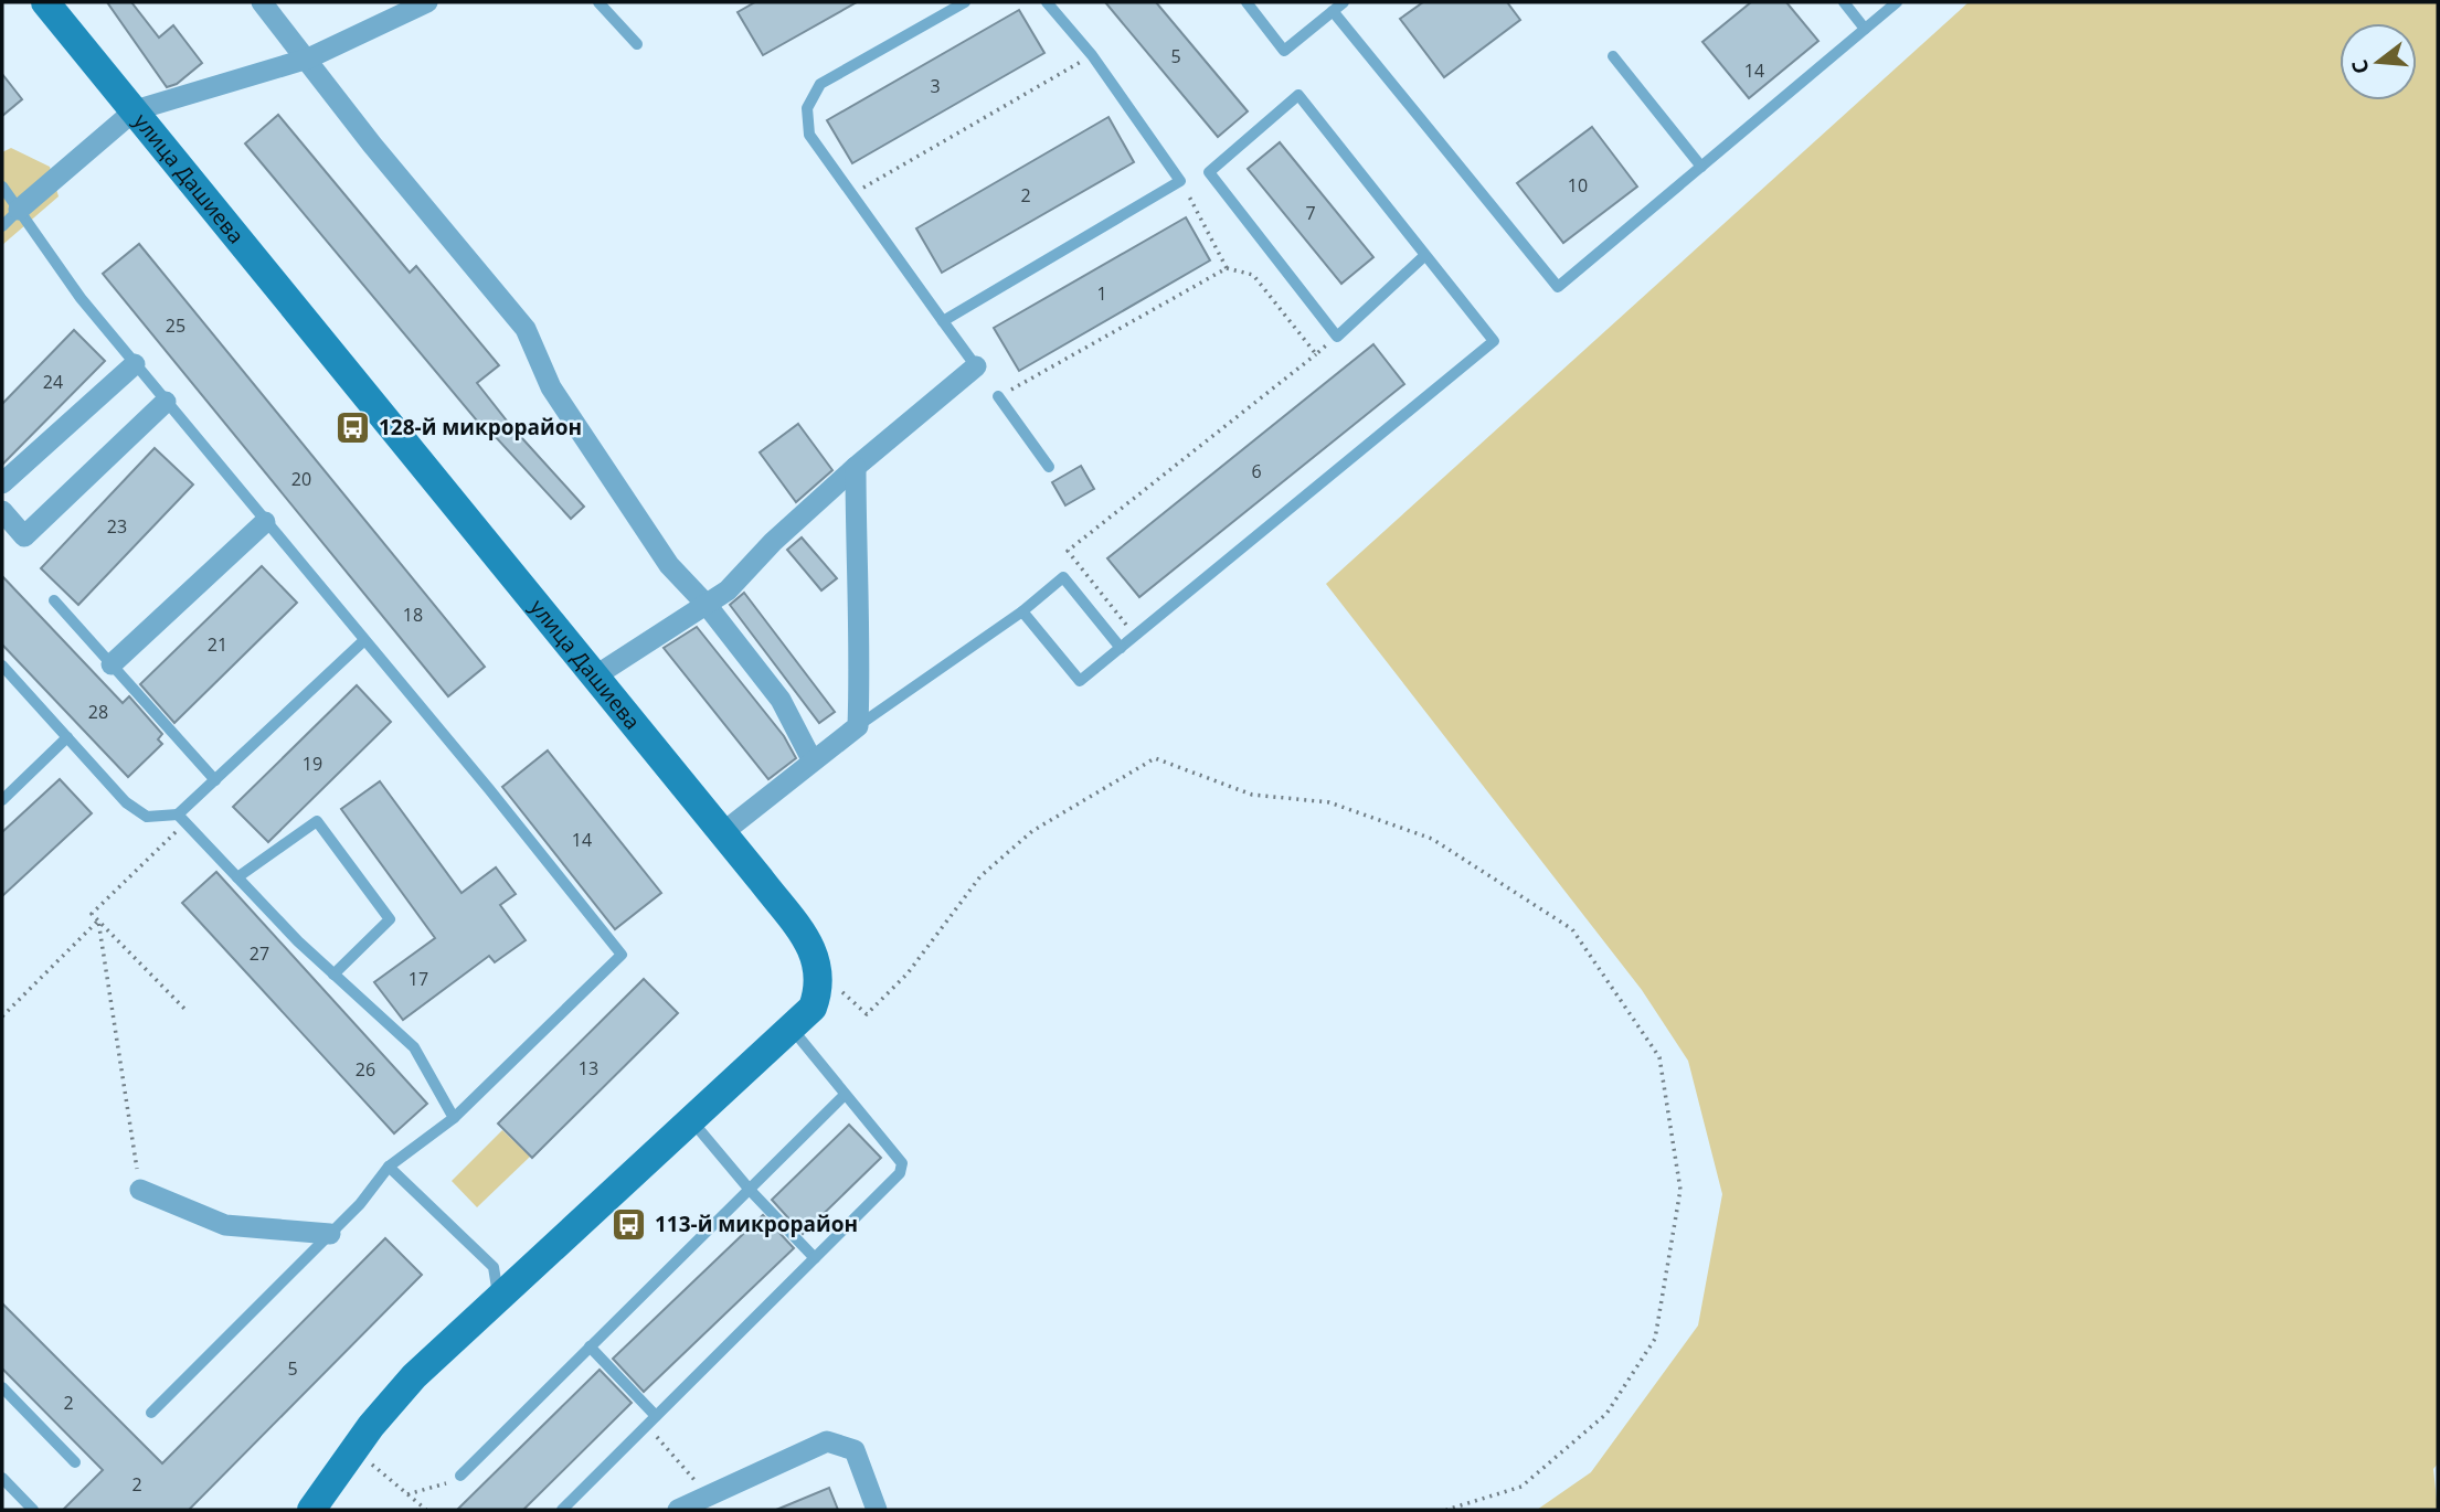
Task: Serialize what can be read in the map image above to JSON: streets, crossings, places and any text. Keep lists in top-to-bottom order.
{
  "streets": {
    "street": ["улица Дашиева"]
  },
  "places": {
    "bus stop": ["128-й микрорайон", "113-й микрорайон"]
  },
  "house_numbers": [
    "5",
    "14",
    "3",
    "10",
    "2",
    "7",
    "1",
    "25",
    "24",
    "6",
    "20",
    "23",
    "18",
    "21",
    "28",
    "19",
    "14",
    "27",
    "17",
    "13",
    "26",
    "5",
    "2",
    "2"
  ],
  "north": "left"
}
